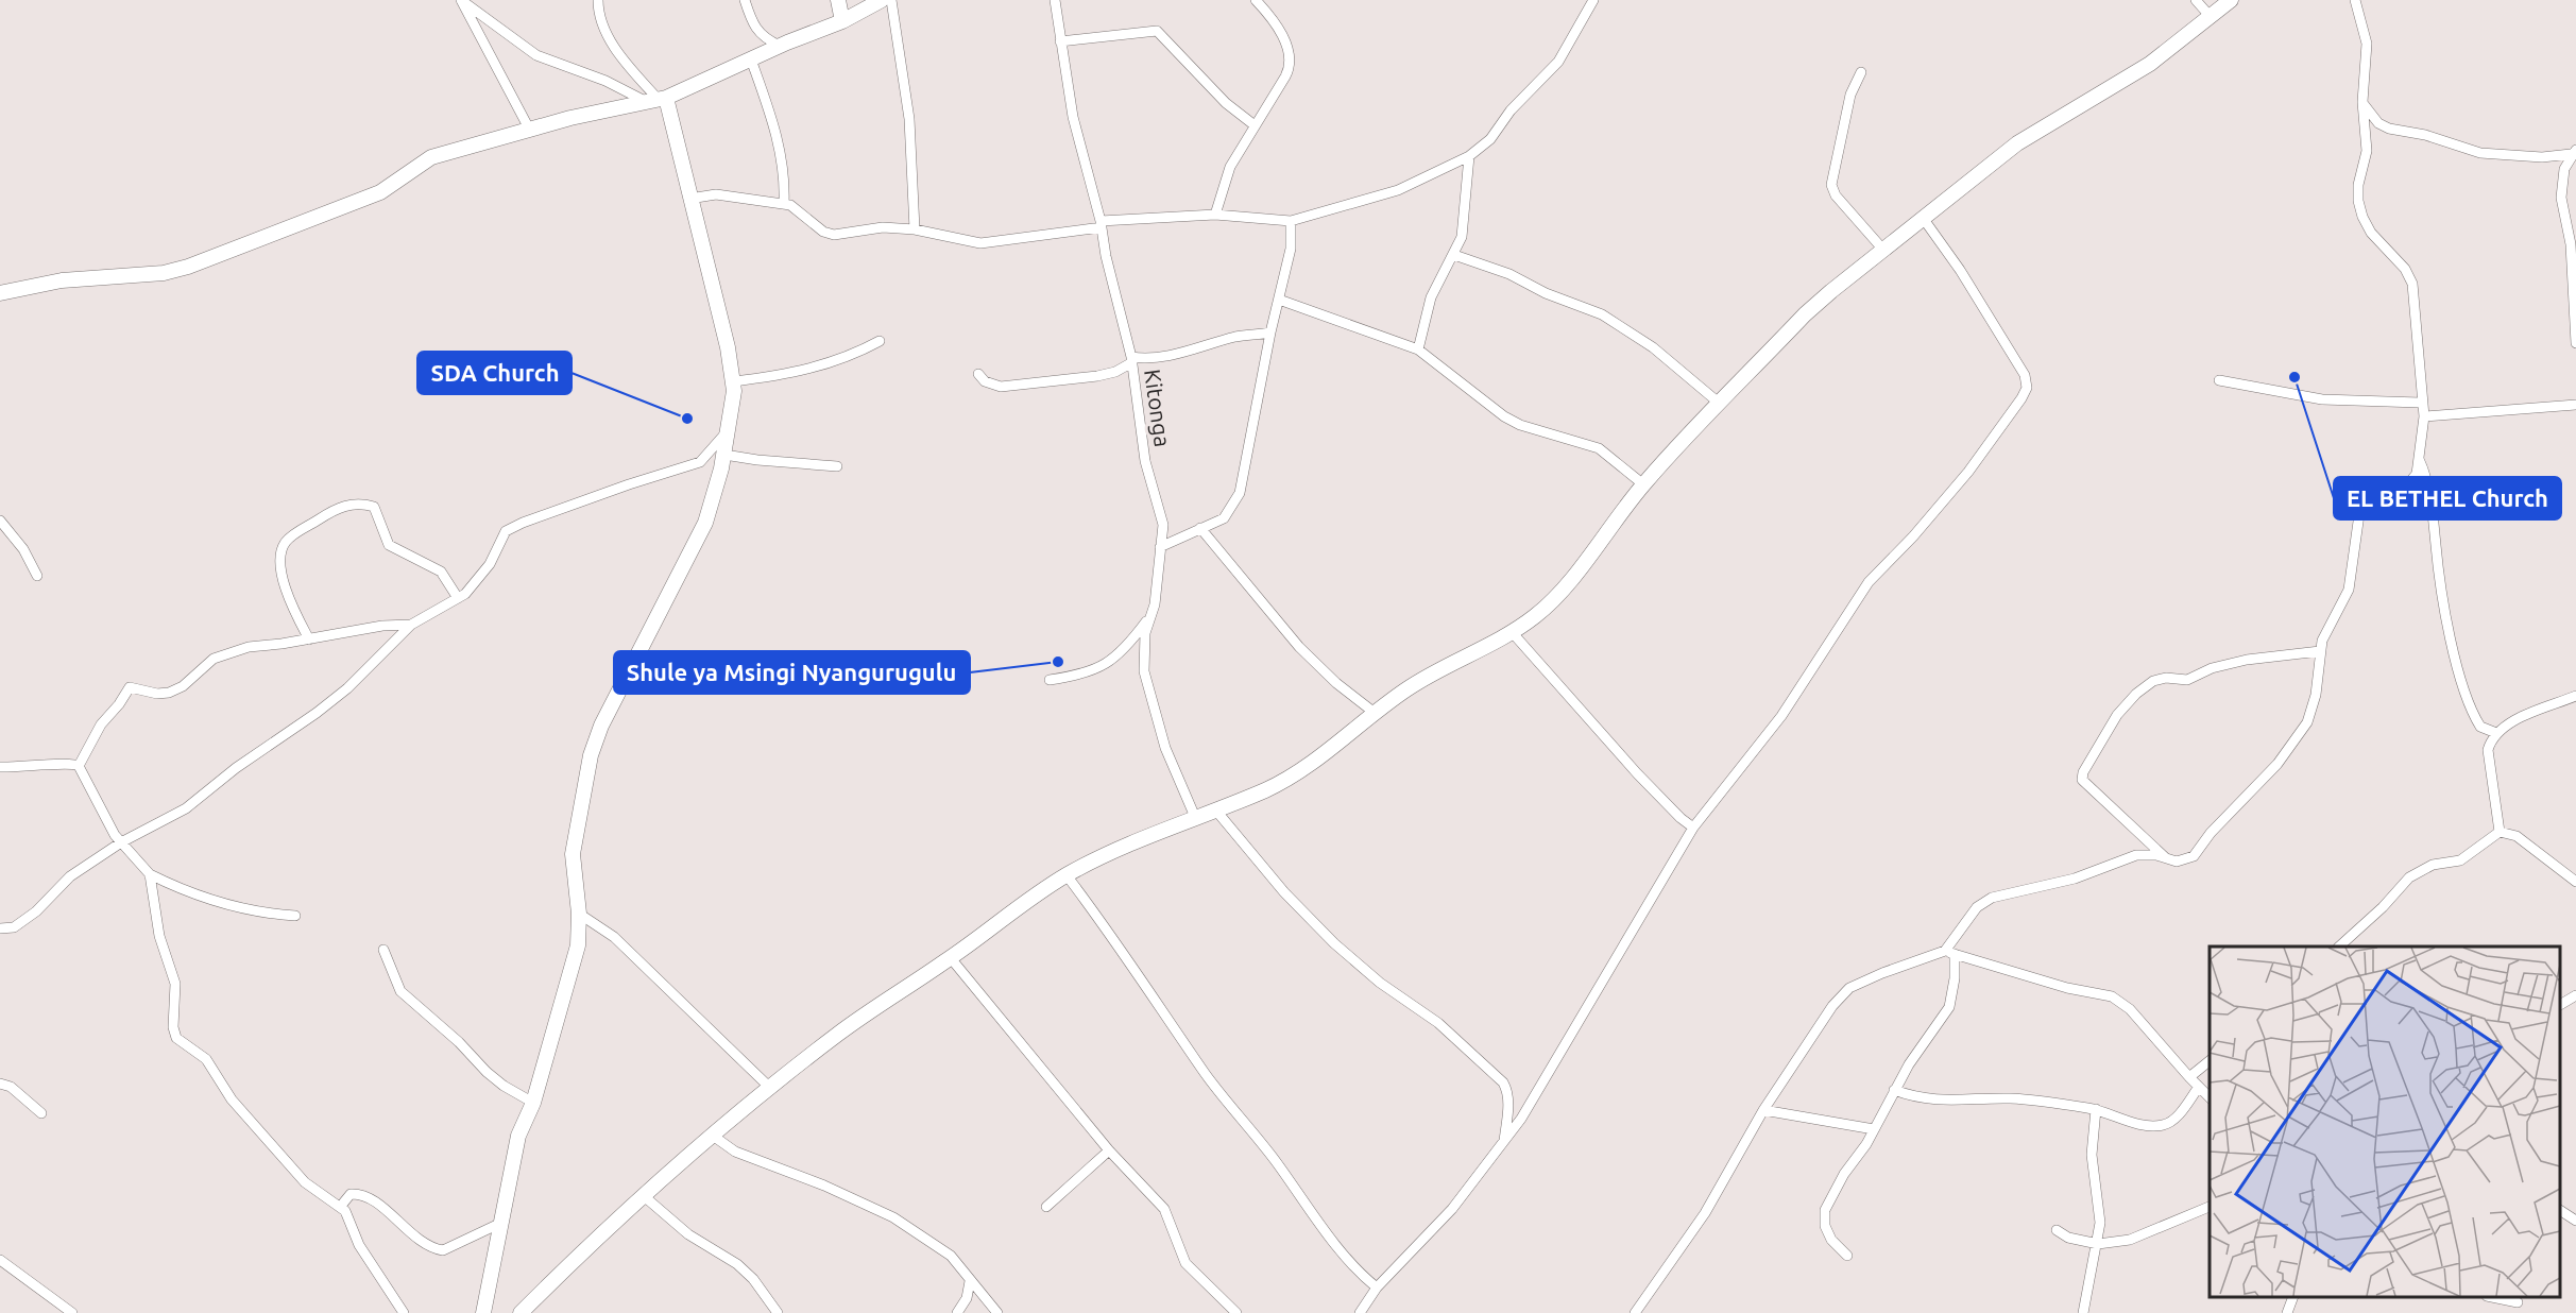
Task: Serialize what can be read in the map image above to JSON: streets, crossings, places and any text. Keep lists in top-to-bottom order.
{
  "streets": {
    "street": ["Kitonga"]
  },
  "places": ["EL BETHEL Church", "SDA Church", "Shule ya Msingi Nyangurugulu"]
}
